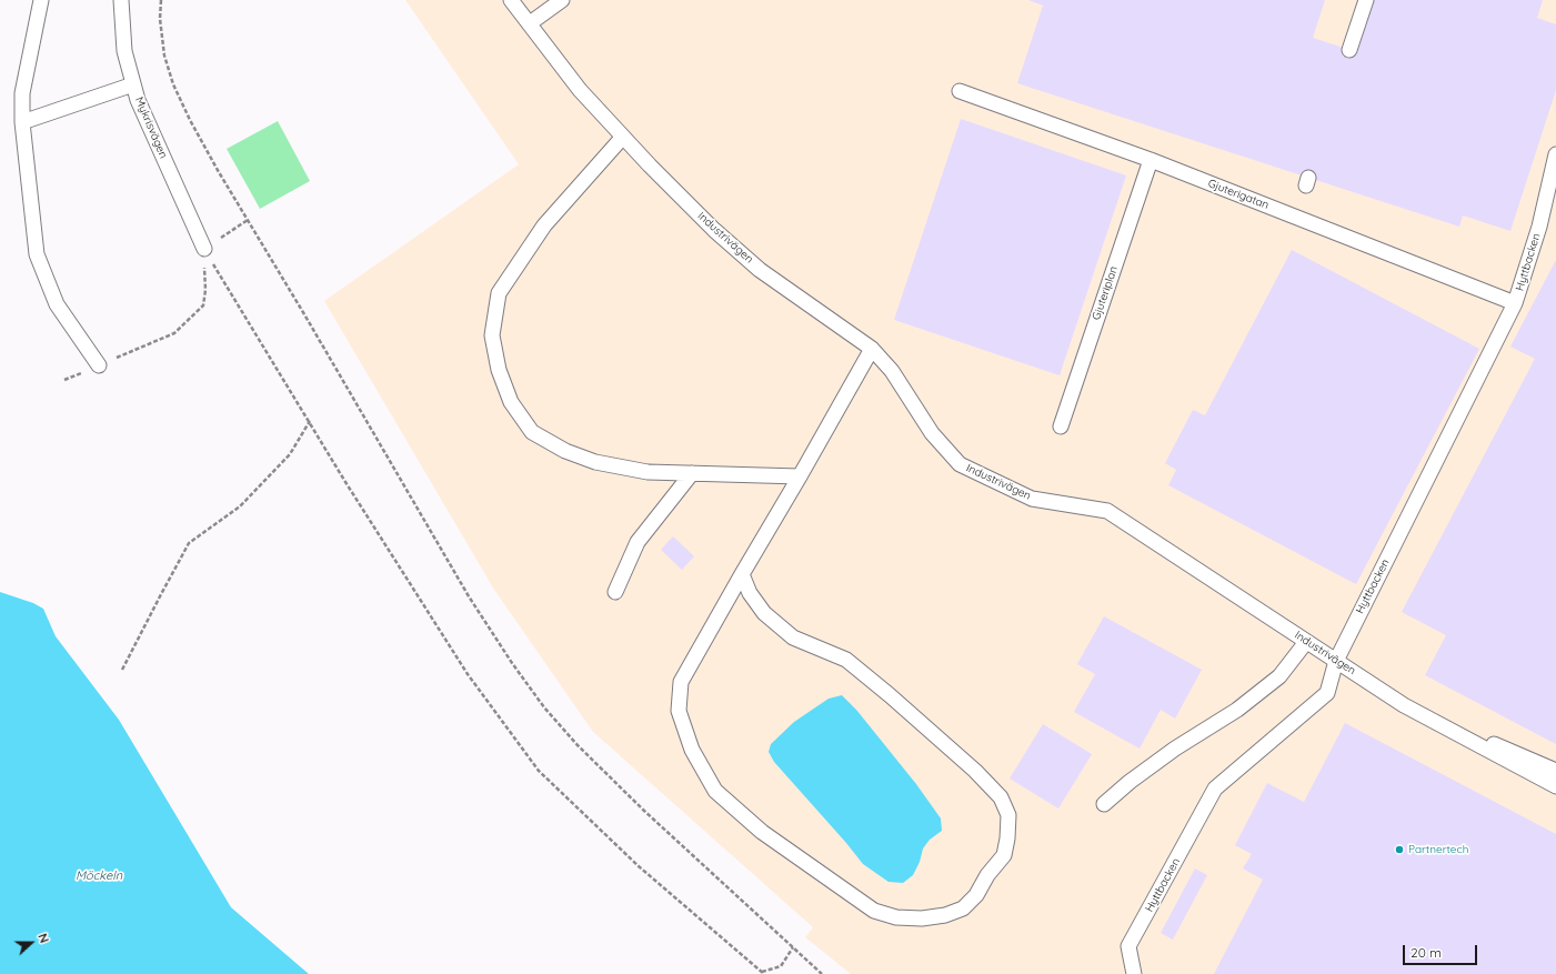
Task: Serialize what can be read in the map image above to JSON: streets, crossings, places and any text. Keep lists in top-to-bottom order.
{
  "streets": {
    "lane": [
      "Mykrisvägen",
      "Gjuterigatan",
      "Industrivägen",
      "Hyttbacken",
      "Gjuteriplan"
    ]
  },
  "crossings": [
    ["Gjuterigatan", "Hyttbacken"],
    ["Gjuterigatan", "Gjuteriplan"],
    ["Industrivägen", "Hyttbacken"]
  ],
  "water": ["Möckeln"],
  "places": ["Partnertech"],
  "scale_bar": "20 m",
  "north": "right"
}
